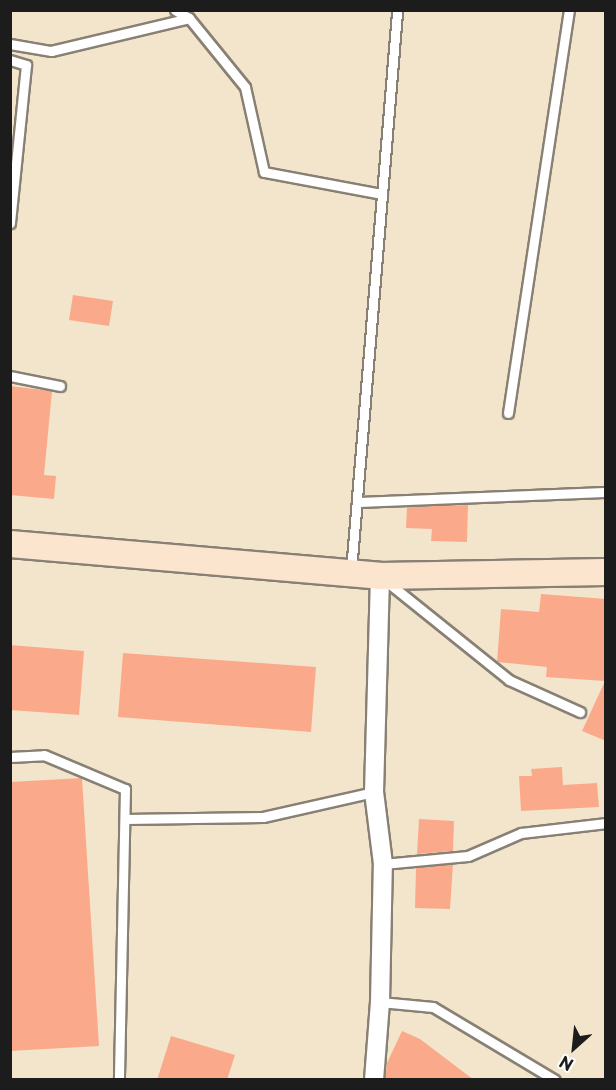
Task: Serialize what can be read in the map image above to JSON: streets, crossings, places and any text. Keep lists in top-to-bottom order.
{
  "north": "bottom left"
}
